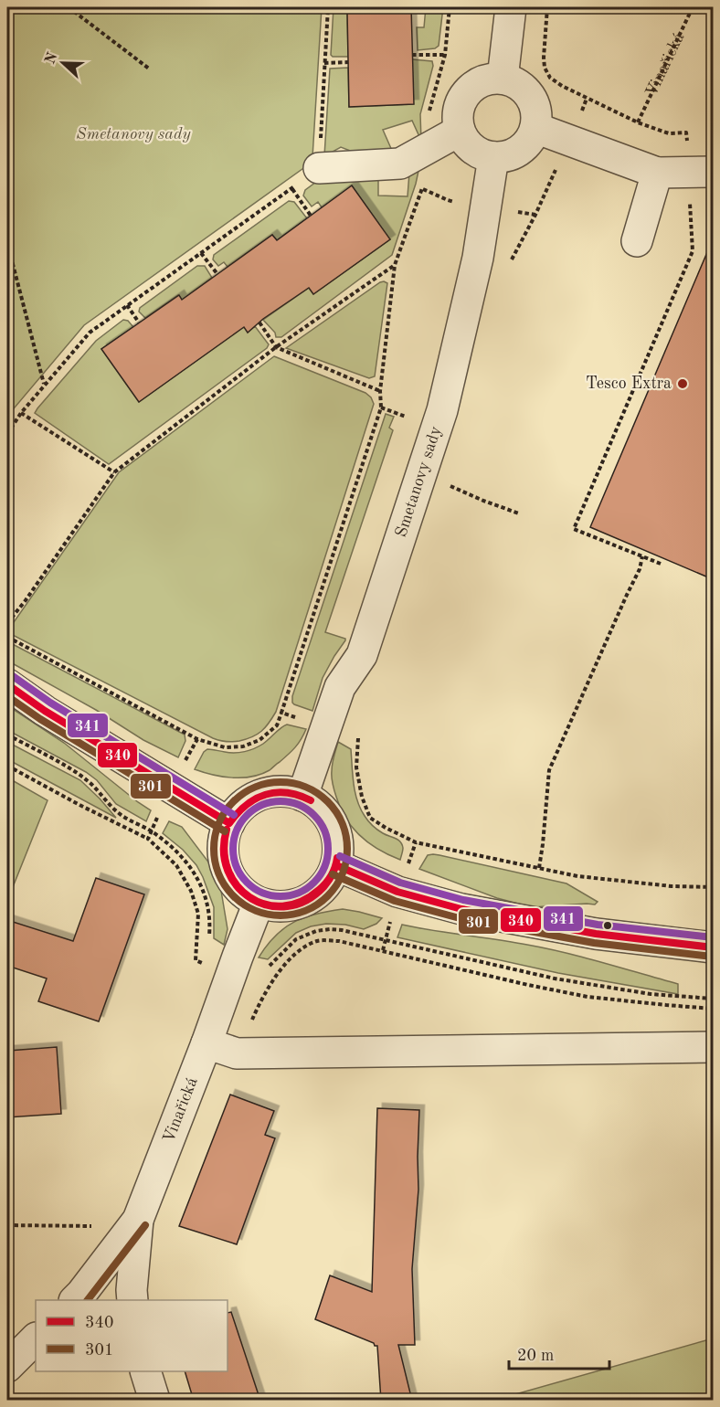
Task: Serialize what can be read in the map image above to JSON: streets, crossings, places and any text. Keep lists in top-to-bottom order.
{
  "streets": {
    "street": ["Vinařická", "Smetanovy sady"]
  },
  "crossings": [
    ["Vinařická", "Smetanovy sady"]
  ],
  "parks": ["Smetanovy sady"],
  "places": ["Tesco Extra"],
  "lines": ["transit line 341", "transit line 340", "transit line 301"],
  "legend": ["340", "301"],
  "scale_bar": "20 m",
  "north": "left"
}
